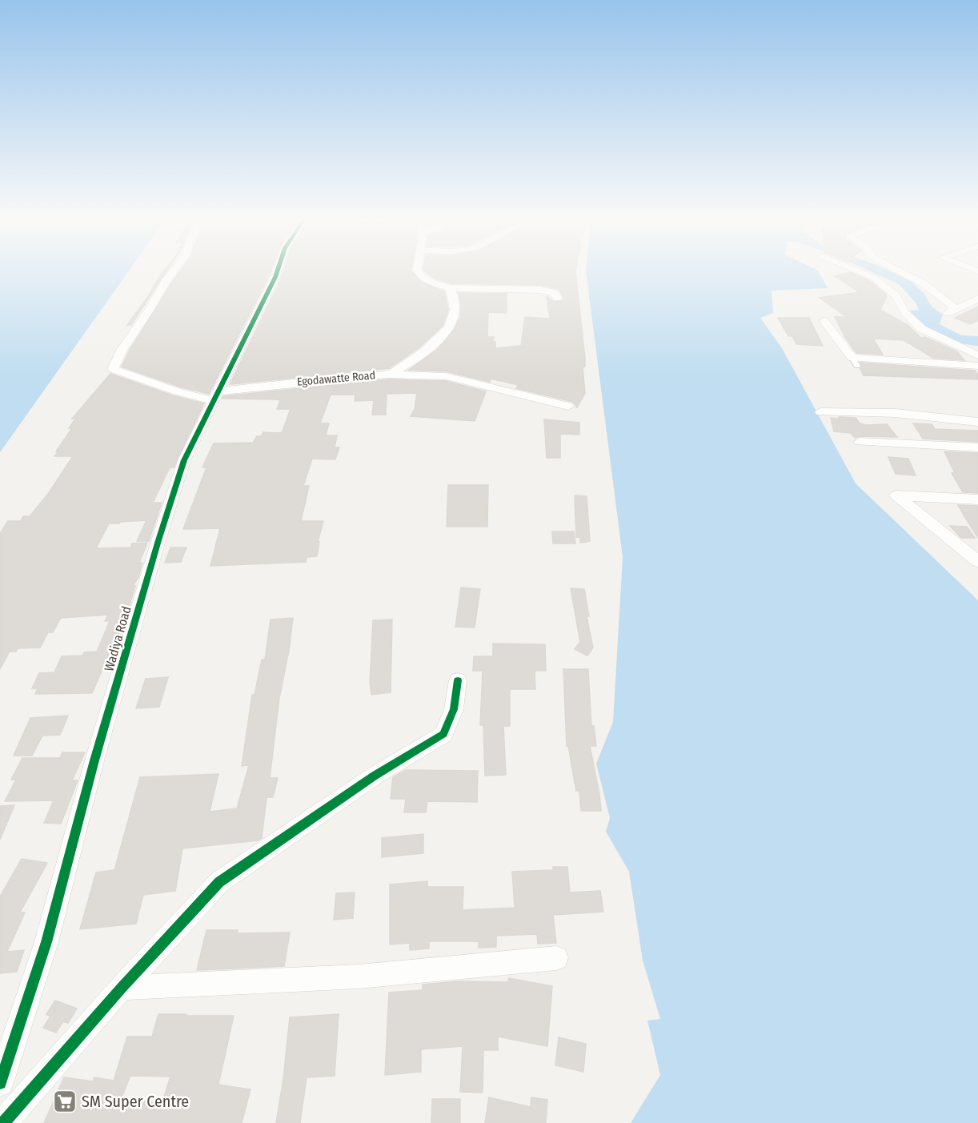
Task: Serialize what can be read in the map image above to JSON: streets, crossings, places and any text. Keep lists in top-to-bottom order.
{
  "streets": {
    "street": ["Egodawatte Road", "Wadiya Road"]
  },
  "crossings": [
    ["Egodawatte Road", "Wadiya Road"]
  ],
  "places": {
    "supermarket": ["SM Super Centre"]
  }
}
